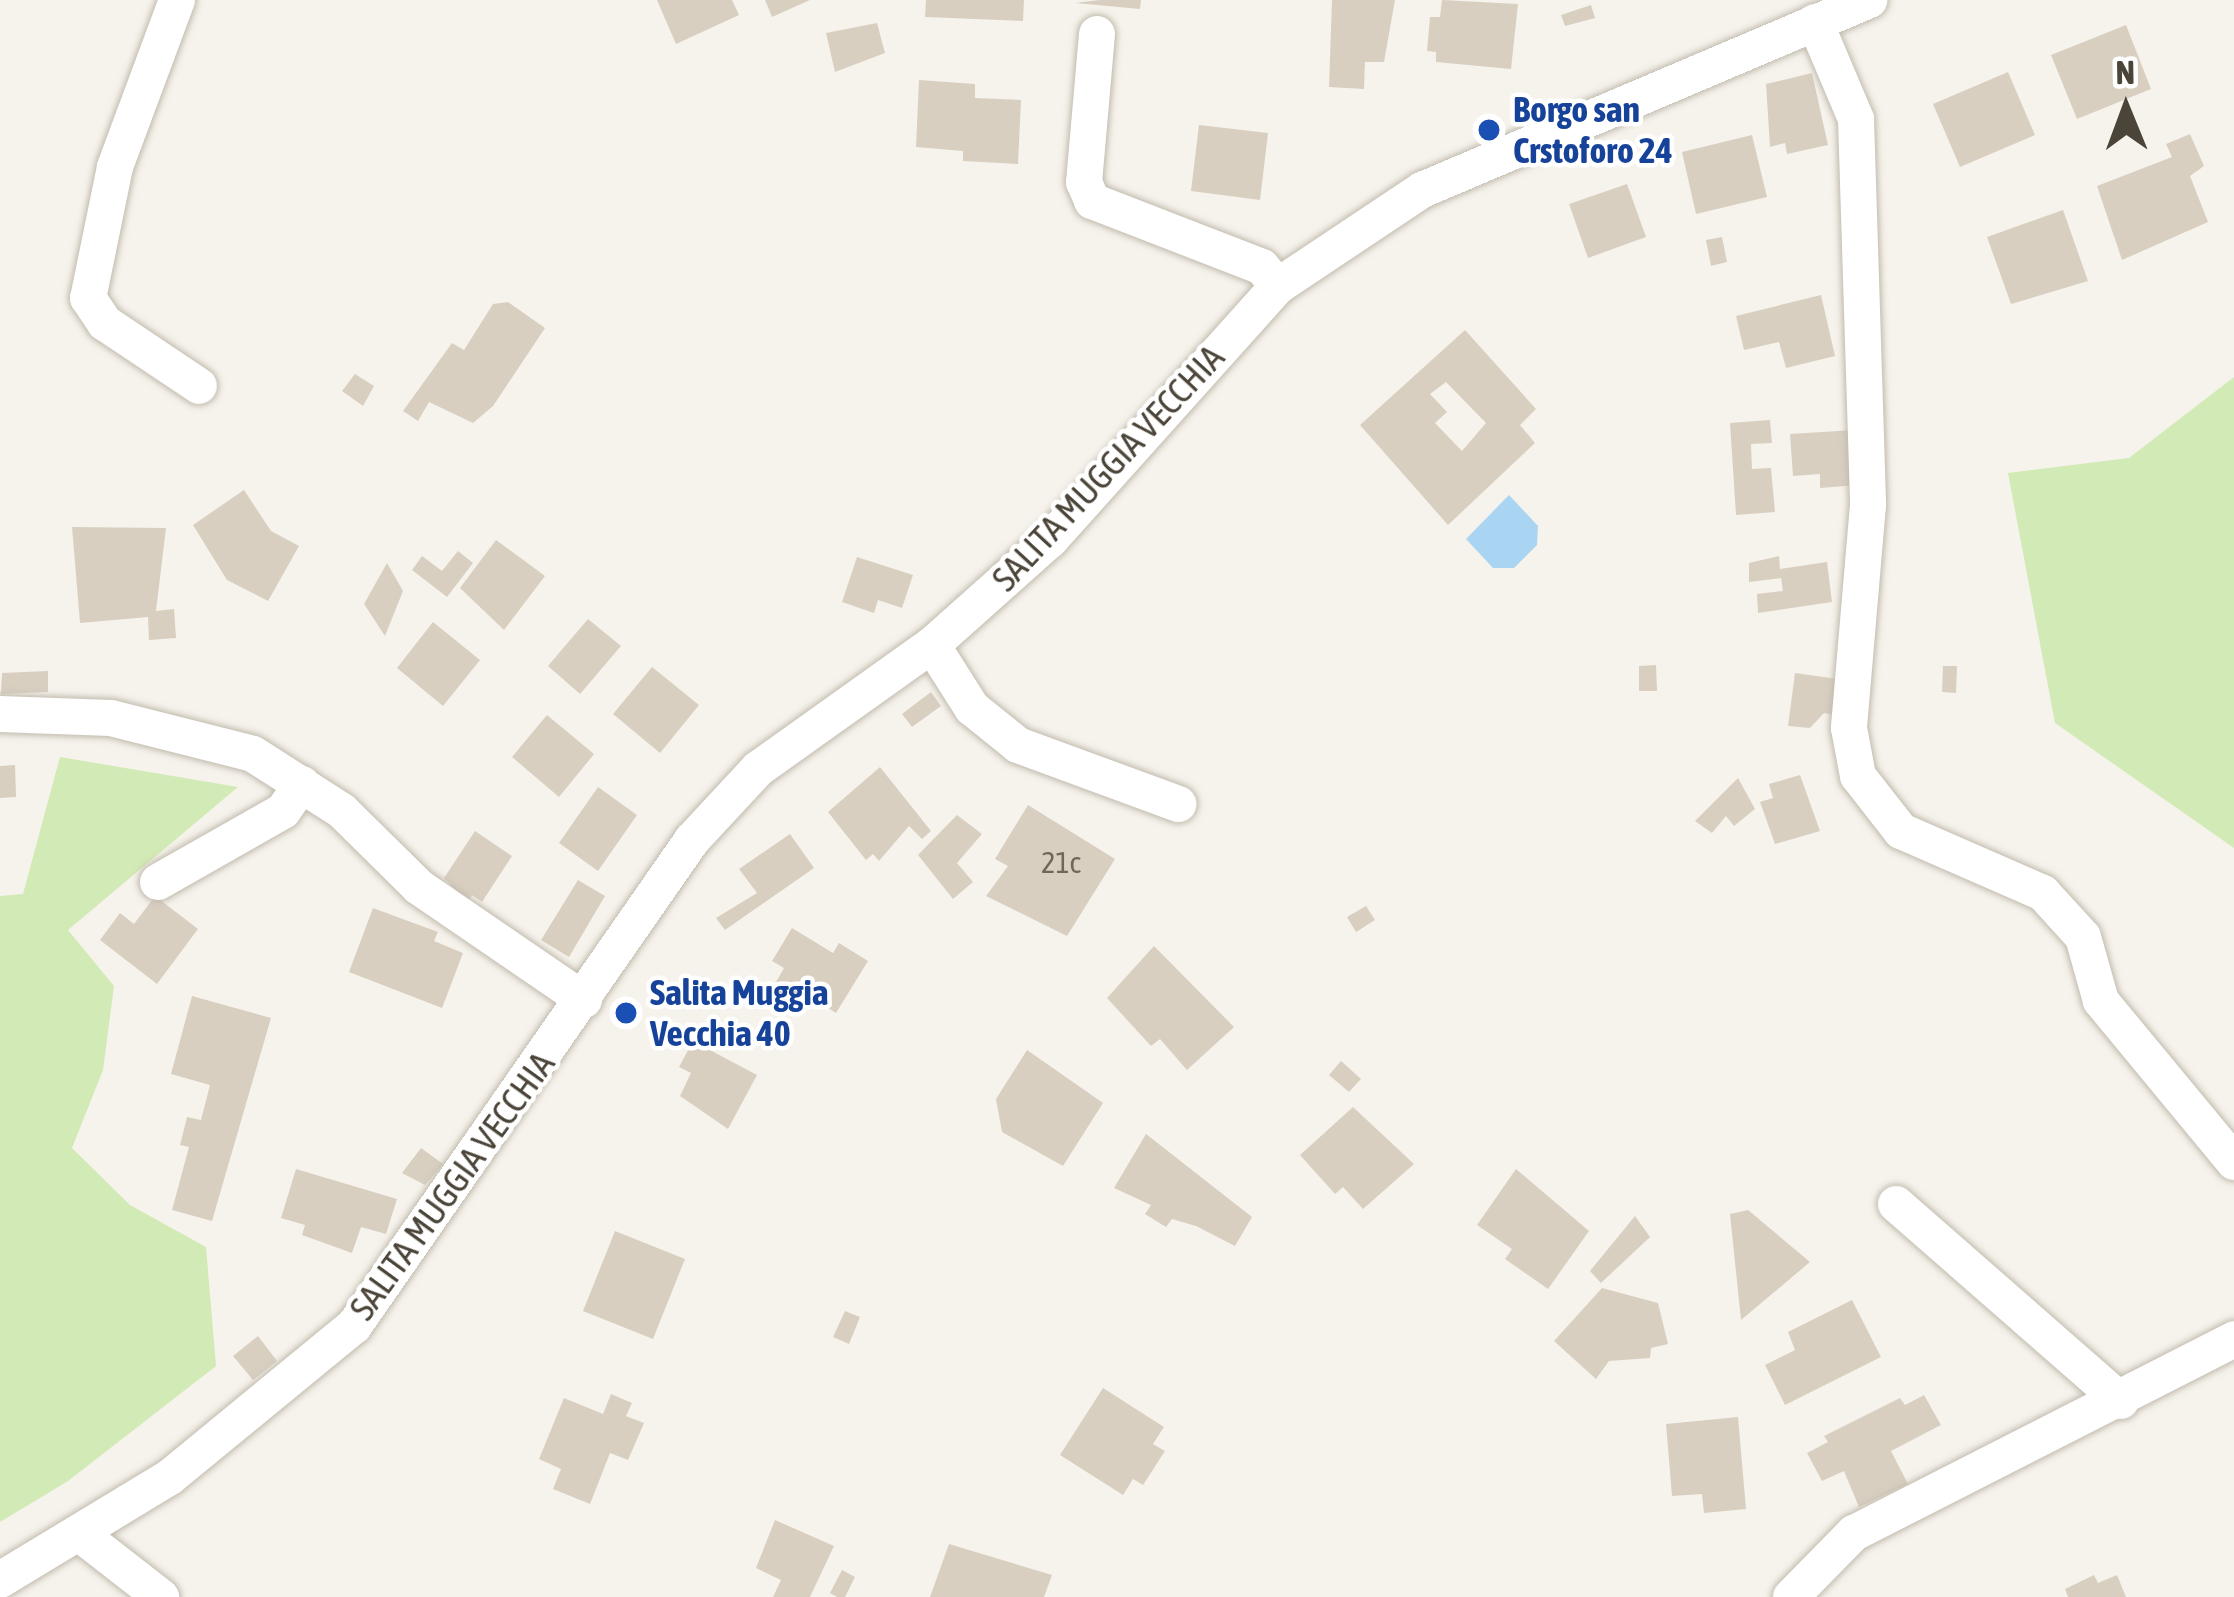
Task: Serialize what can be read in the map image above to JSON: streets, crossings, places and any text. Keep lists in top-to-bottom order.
{
  "streets": {
    "street": ["SALITA MUGGIA VECCHIA"]
  },
  "places": ["Borgo san Crstoforo 24", "Salita Muggia Vecchia 40"],
  "house_numbers": ["21c"],
  "north": "top"
}
